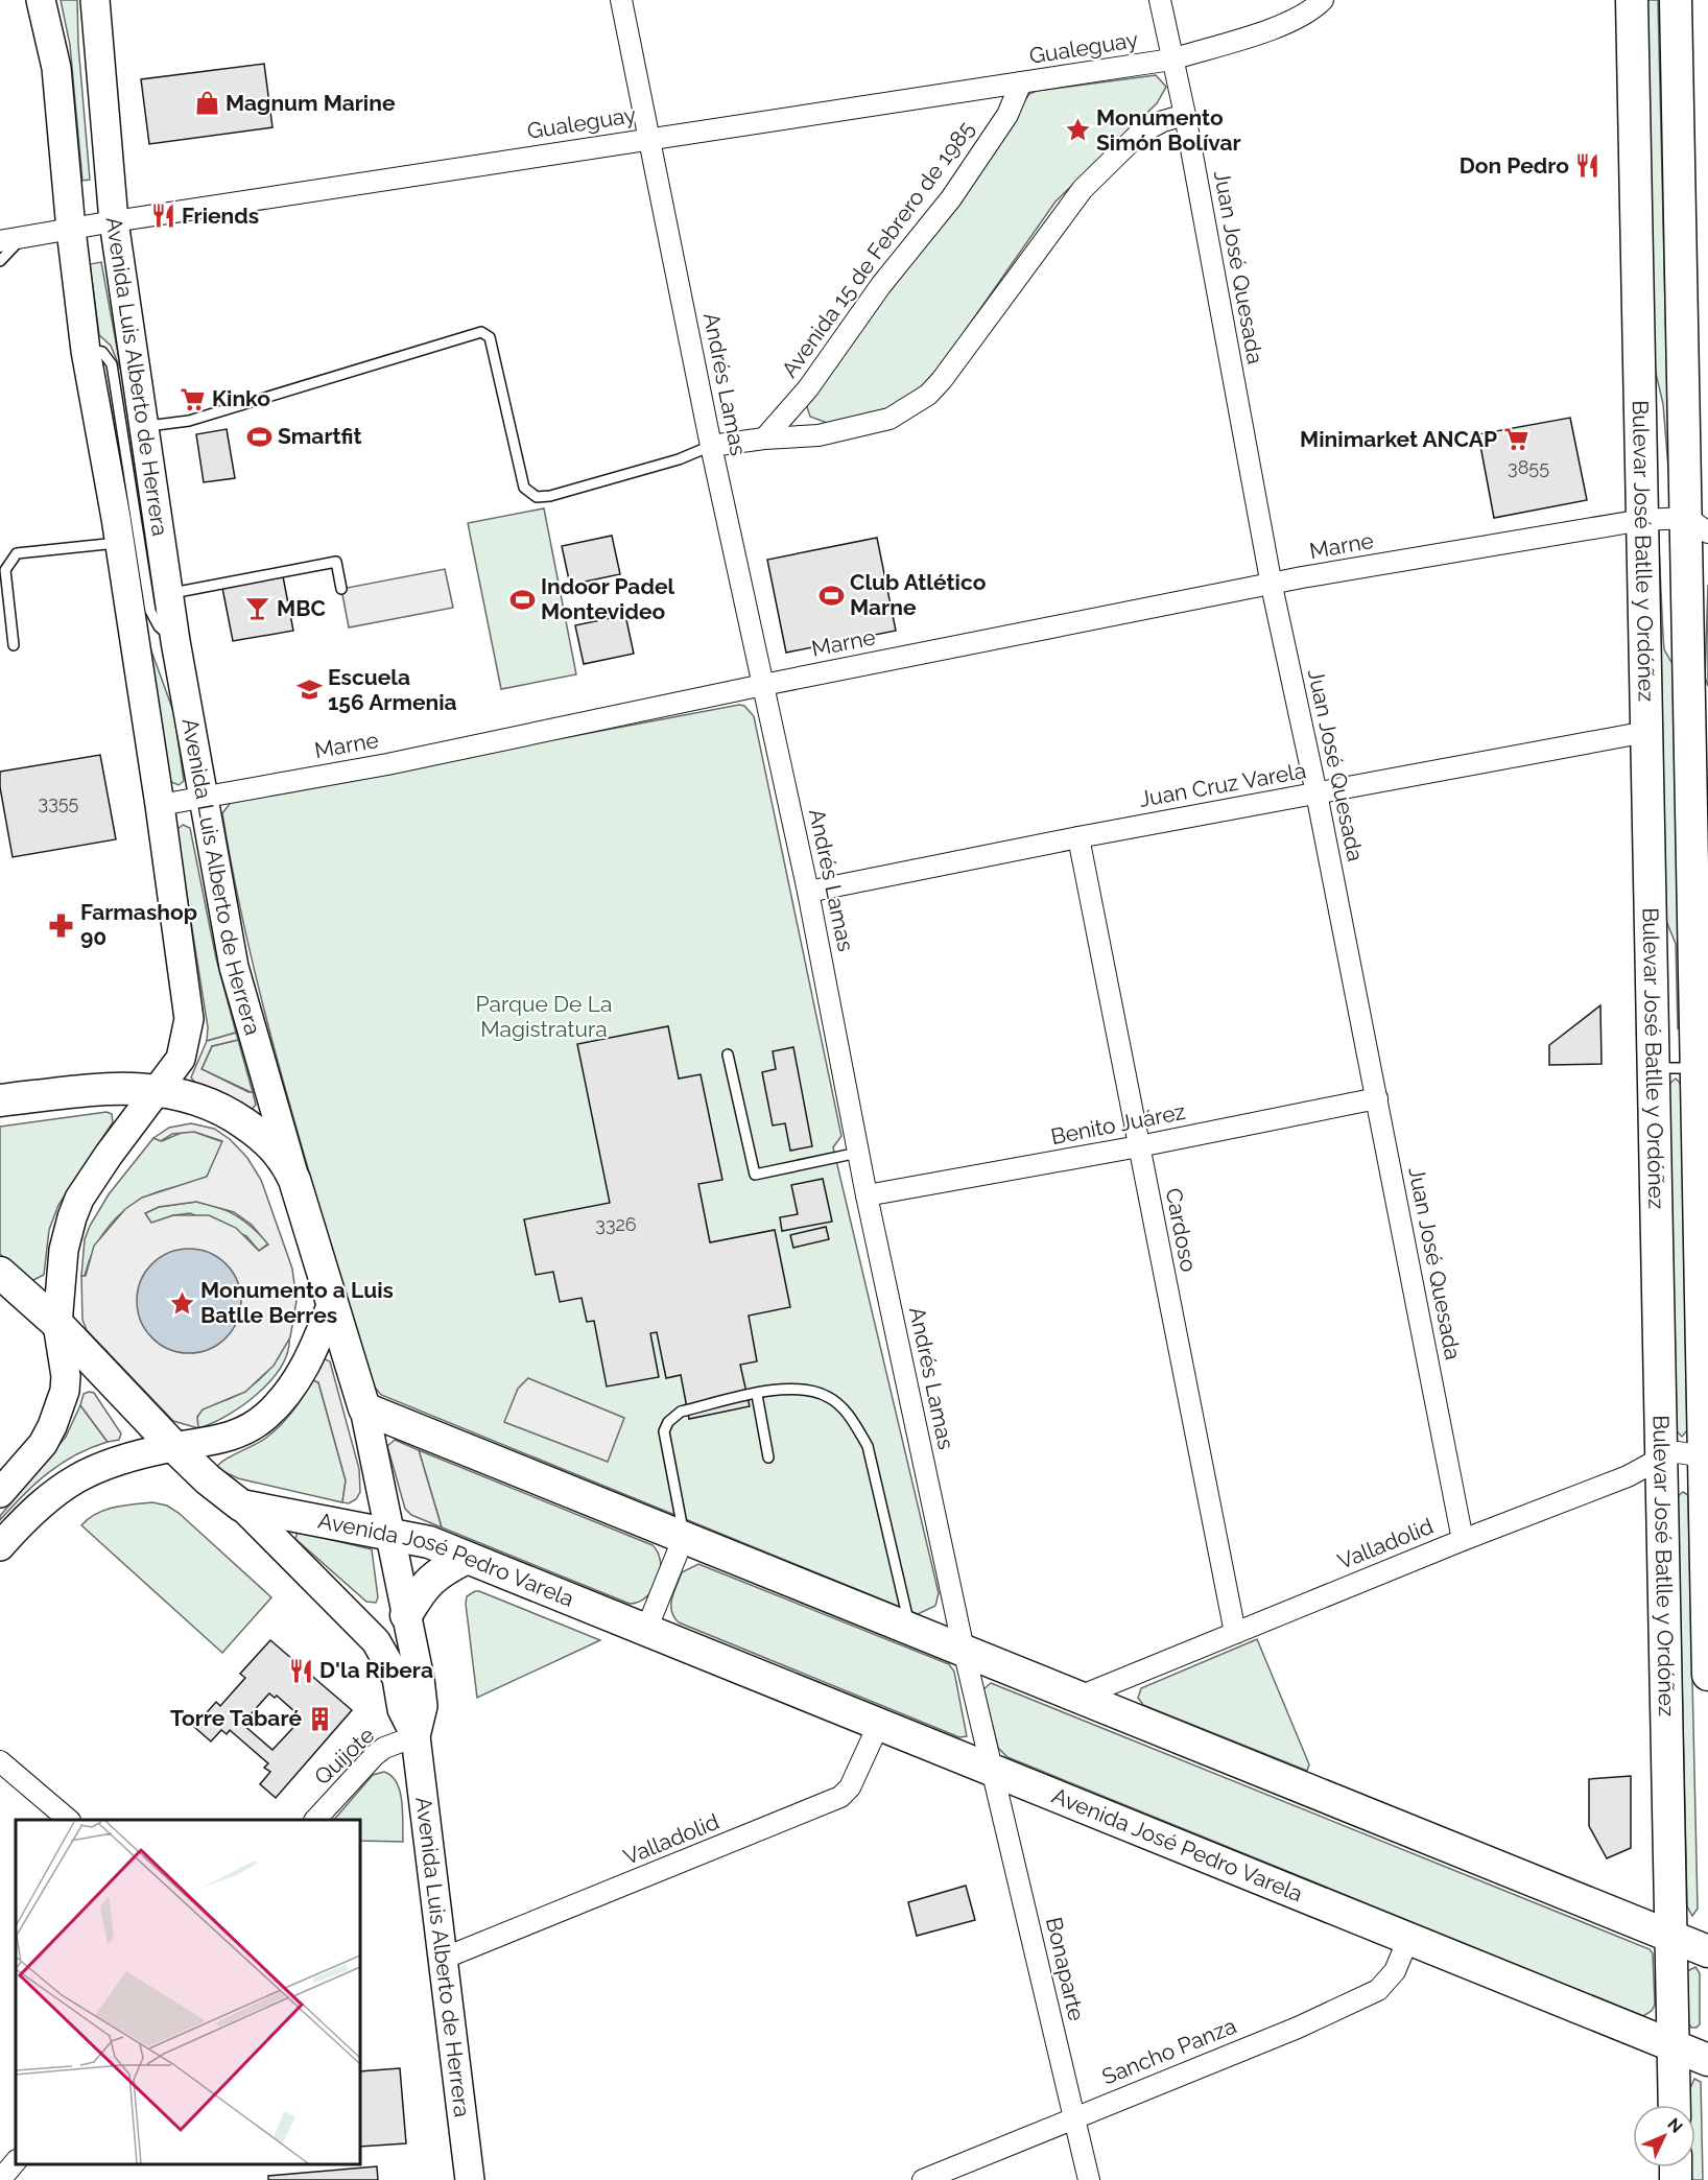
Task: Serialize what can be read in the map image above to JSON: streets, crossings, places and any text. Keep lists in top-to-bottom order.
{
  "streets": {
    "main road": ["Avenida Luis Alberto de Herrera", "Bulevar José Batlle y Ordóñez", "Avenida José Pedro Varela"],
    "street": [
      "Gualeguay",
      "Avenida 15 de Febrero de 1985",
      "Juan José Quesada",
      "Andrés Lamas",
      "Marne",
      "Juan Cruz Varela",
      "Benito Juárez",
      "Cardoso",
      "Valladolid",
      "Quijote",
      "Bonaparte",
      "Sancho Panza"
    ]
  },
  "crossings": [
    ["Gualeguay", "Avenida 15 de Febrero de 1985"],
    ["Gualeguay", "Juan José Quesada"],
    ["Gualeguay", "Avenida Luis Alberto de Herrera"],
    ["Gualeguay", "Andrés Lamas"],
    ["Juan José Quesada", "Marne"],
    ["Juan José Quesada", "Juan Cruz Varela"],
    ["Juan José Quesada", "Benito Juárez"],
    ["Juan José Quesada", "Valladolid"],
    ["Avenida Luis Alberto de Herrera", "Marne"],
    ["Avenida Luis Alberto de Herrera", "Valladolid"],
    ["Avenida Luis Alberto de Herrera", "Avenida José Pedro Varela"],
    ["Avenida Luis Alberto de Herrera", "Quijote"],
    ["Andrés Lamas", "Marne"],
    ["Andrés Lamas", "Juan Cruz Varela"],
    ["Andrés Lamas", "Benito Juárez"],
    ["Andrés Lamas", "Avenida José Pedro Varela"],
    ["Andrés Lamas", "Bonaparte"],
    ["Marne", "Bulevar José Batlle y Ordóñez"],
    ["Bulevar José Batlle y Ordóñez", "Juan Cruz Varela"],
    ["Bulevar José Batlle y Ordóñez", "Valladolid"],
    ["Bulevar José Batlle y Ordóñez", "Avenida José Pedro Varela"],
    ["Juan Cruz Varela", "Cardoso"],
    ["Benito Juárez", "Cardoso"],
    ["Cardoso", "Valladolid"],
    ["Valladolid", "Avenida José Pedro Varela"],
    ["Avenida José Pedro Varela", "Bonaparte"],
    ["Avenida José Pedro Varela", "Sancho Panza"],
    ["Bonaparte", "Sancho Panza"]
  ],
  "parks": ["Parque De La Magistratura"],
  "places": {
    "shop": ["Magnum Marine"],
    "place": ["Monumento Simón Bolívar", "Monumento a Luis Batlle Berres"],
    "restaurant": ["Don Pedro", "Friends", "D'la Ribera"],
    "supermarket": ["Kinko", "Minimarket ANCAP"],
    "sports": ["Smartfit", "Club Atlético Marne", "Indoor Padel Montevideo"],
    "bar": ["MBC"],
    "school or university": ["Escuela 156 Armenia"],
    "pharmacy": ["Farmashop 90"],
    "building": ["Torre Tabaré"]
  },
  "house_numbers": ["3855", "3355", "3326"],
  "north": "top right"
}
